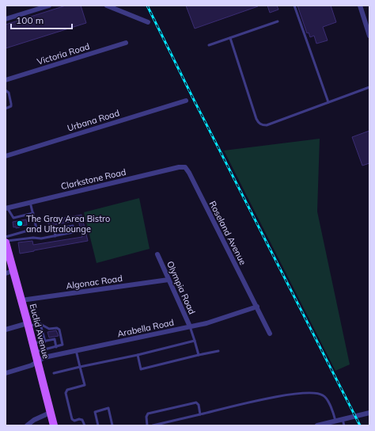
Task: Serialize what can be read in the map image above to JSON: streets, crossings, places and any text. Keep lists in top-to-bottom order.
{
  "streets": {
    "main road": ["Euclid Avenue"],
    "street": [
      "Victoria Road",
      "Urbana Road",
      "Clarkstone Road",
      "Roseland Avenue",
      "Algonac Road",
      "Olympia Road",
      "Arabella Road"
    ]
  },
  "crossings": [
    ["Clarkstone Road", "Roseland Avenue"],
    ["Roseland Avenue", "Arabella Road"],
    ["Algonac Road", "Olympia Road"],
    ["Algonac Road", "Euclid Avenue"],
    ["Olympia Road", "Arabella Road"],
    ["Arabella Road", "Euclid Avenue"]
  ],
  "places": ["The Gray Area Bistro and Ultralounge"],
  "scale_bar": "100 m"
}
